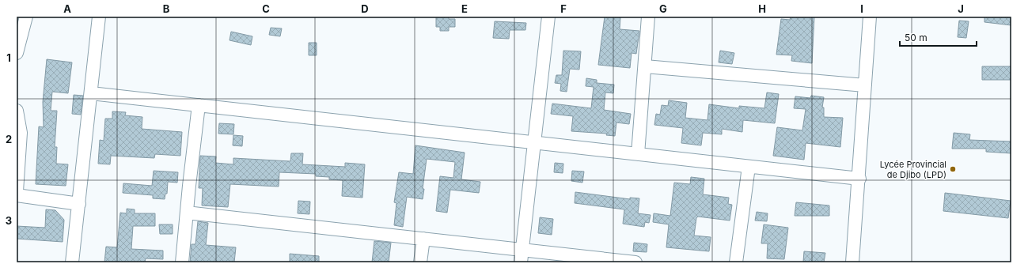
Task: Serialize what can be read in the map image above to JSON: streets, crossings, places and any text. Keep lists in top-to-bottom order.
{
  "places": ["Lycée Provincial de Djibo (LPD)"],
  "scale_bar": "50 m",
  "grid": {
    "columns": [
      "A",
      "B",
      "C",
      "D",
      "E",
      "F",
      "G",
      "H",
      "I",
      "J"
    ],
    "rows": ["1", "2", "3"]
  }
}
